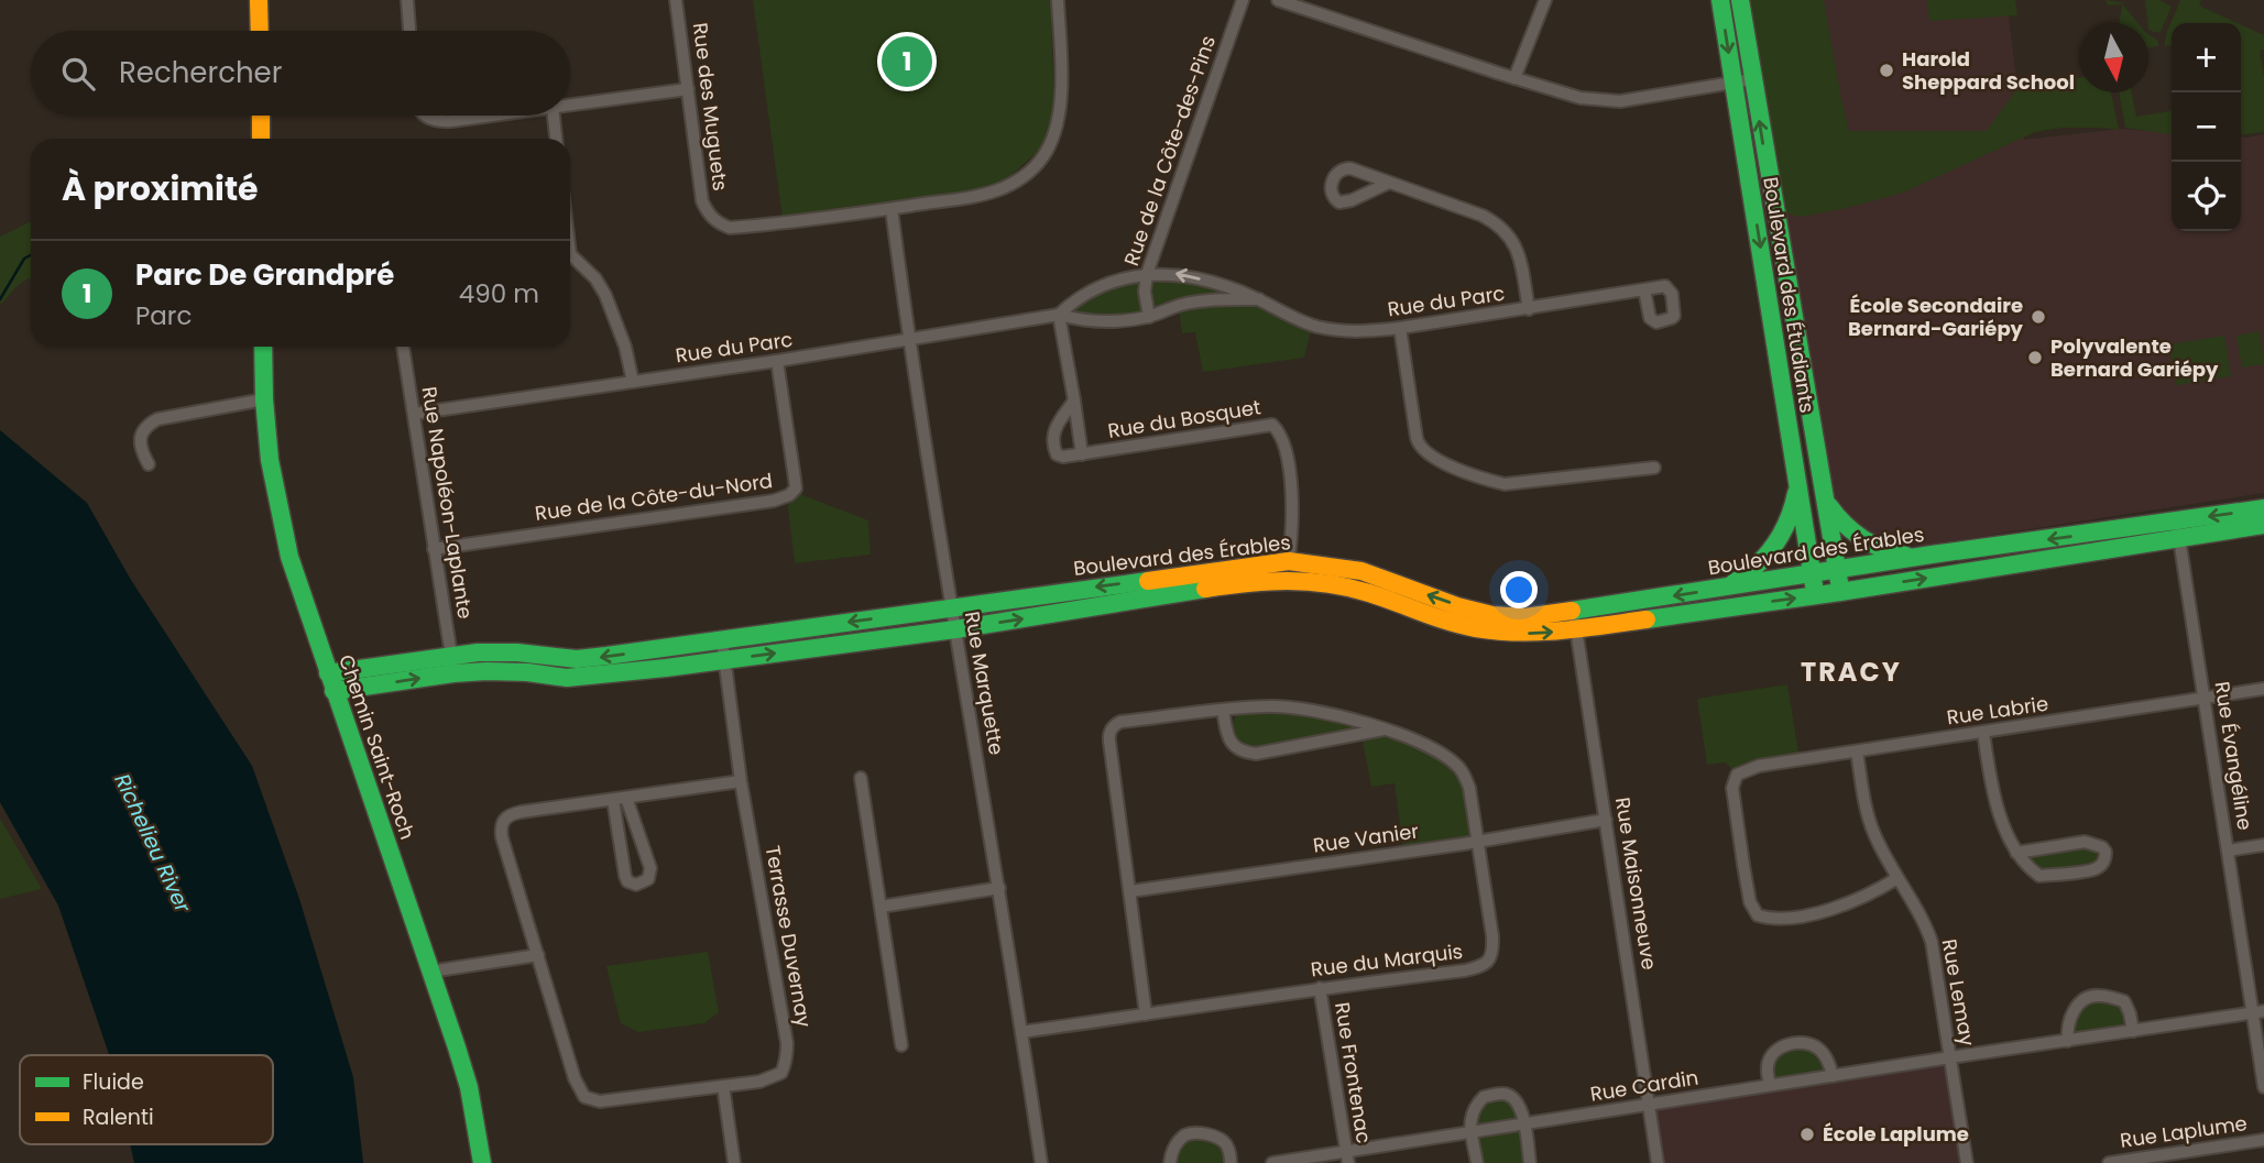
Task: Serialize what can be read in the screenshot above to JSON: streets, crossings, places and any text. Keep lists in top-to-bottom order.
{
  "streets": {
    "street": [
      "Rue des Muguets",
      "Rue de la Côte-des-Pins",
      "Boulevard des Étudiants",
      "Rue du Parc",
      "Rue du Bosquet",
      "Rue de la Côte-du-Nord",
      "Rue Napoléon-Laplante",
      "Boulevard des Érables",
      "Rue Marquette",
      "Rue Labrie",
      "Chemin Saint-Roch",
      "Rue Évangéline",
      "Rue Vanier",
      "Rue Maisonneuve",
      "Terrasse Duvernay",
      "Rue du Marquis",
      "Rue Lemay",
      "Rue Frontenac",
      "Rue Cardin",
      "Rue Laplume"
    ]
  },
  "crossings": [
    ["Rue des Muguets", "Rue Marquette"],
    ["Rue de la Côte-des-Pins", "Rue du Parc"],
    ["Boulevard des Étudiants", "Boulevard des Érables"],
    ["Rue du Parc", "Rue du Bosquet"],
    ["Rue du Parc", "Rue de la Côte-du-Nord"],
    ["Rue du Parc", "Rue Napoléon-Laplante"],
    ["Rue du Parc", "Rue Marquette"],
    ["Rue du Bosquet", "Boulevard des Érables"],
    ["Rue de la Côte-du-Nord", "Rue Napoléon-Laplante"],
    ["Rue Napoléon-Laplante", "Boulevard des Érables"],
    ["Boulevard des Érables", "Rue Marquette"],
    ["Boulevard des Érables", "Chemin Saint-Roch"],
    ["Boulevard des Érables", "Rue Évangéline"],
    ["Boulevard des Érables", "Rue Maisonneuve"],
    ["Boulevard des Érables", "Terrasse Duvernay"],
    ["Rue Marquette", "Rue du Marquis"],
    ["Rue Labrie", "Rue Évangéline"],
    ["Rue Labrie", "Rue Lemay"],
    ["Rue Évangéline", "Rue Cardin"],
    ["Rue Vanier", "Rue Maisonneuve"],
    ["Rue Vanier", "Rue du Marquis"],
    ["Rue Maisonneuve", "Rue Cardin"],
    ["Rue du Marquis", "Rue Frontenac"],
    ["Rue Lemay", "Rue Cardin"],
    ["Rue Frontenac", "Rue Cardin"]
  ],
  "districts": ["TRACY"],
  "water": ["Richelieu River"],
  "places": [
    "Harold Sheppard School",
    "École Secondaire Bernard-Gariépy",
    "Polyvalente Bernard Gariépy",
    "École Laplume"
  ],
  "legend": ["Fluide", "Ralenti"],
  "north": "bottom",
  "page": {
    "map_buttons": ["+", "−"],
    "search": "Rechercher",
    "pins": "1",
    "heading": "À proximité",
    "list": [
      {
        "mark": "1",
        "name": "Parc De Grandpré",
        "note": "Parc",
        "value": "490 m"
      }
    ]
  }
}
